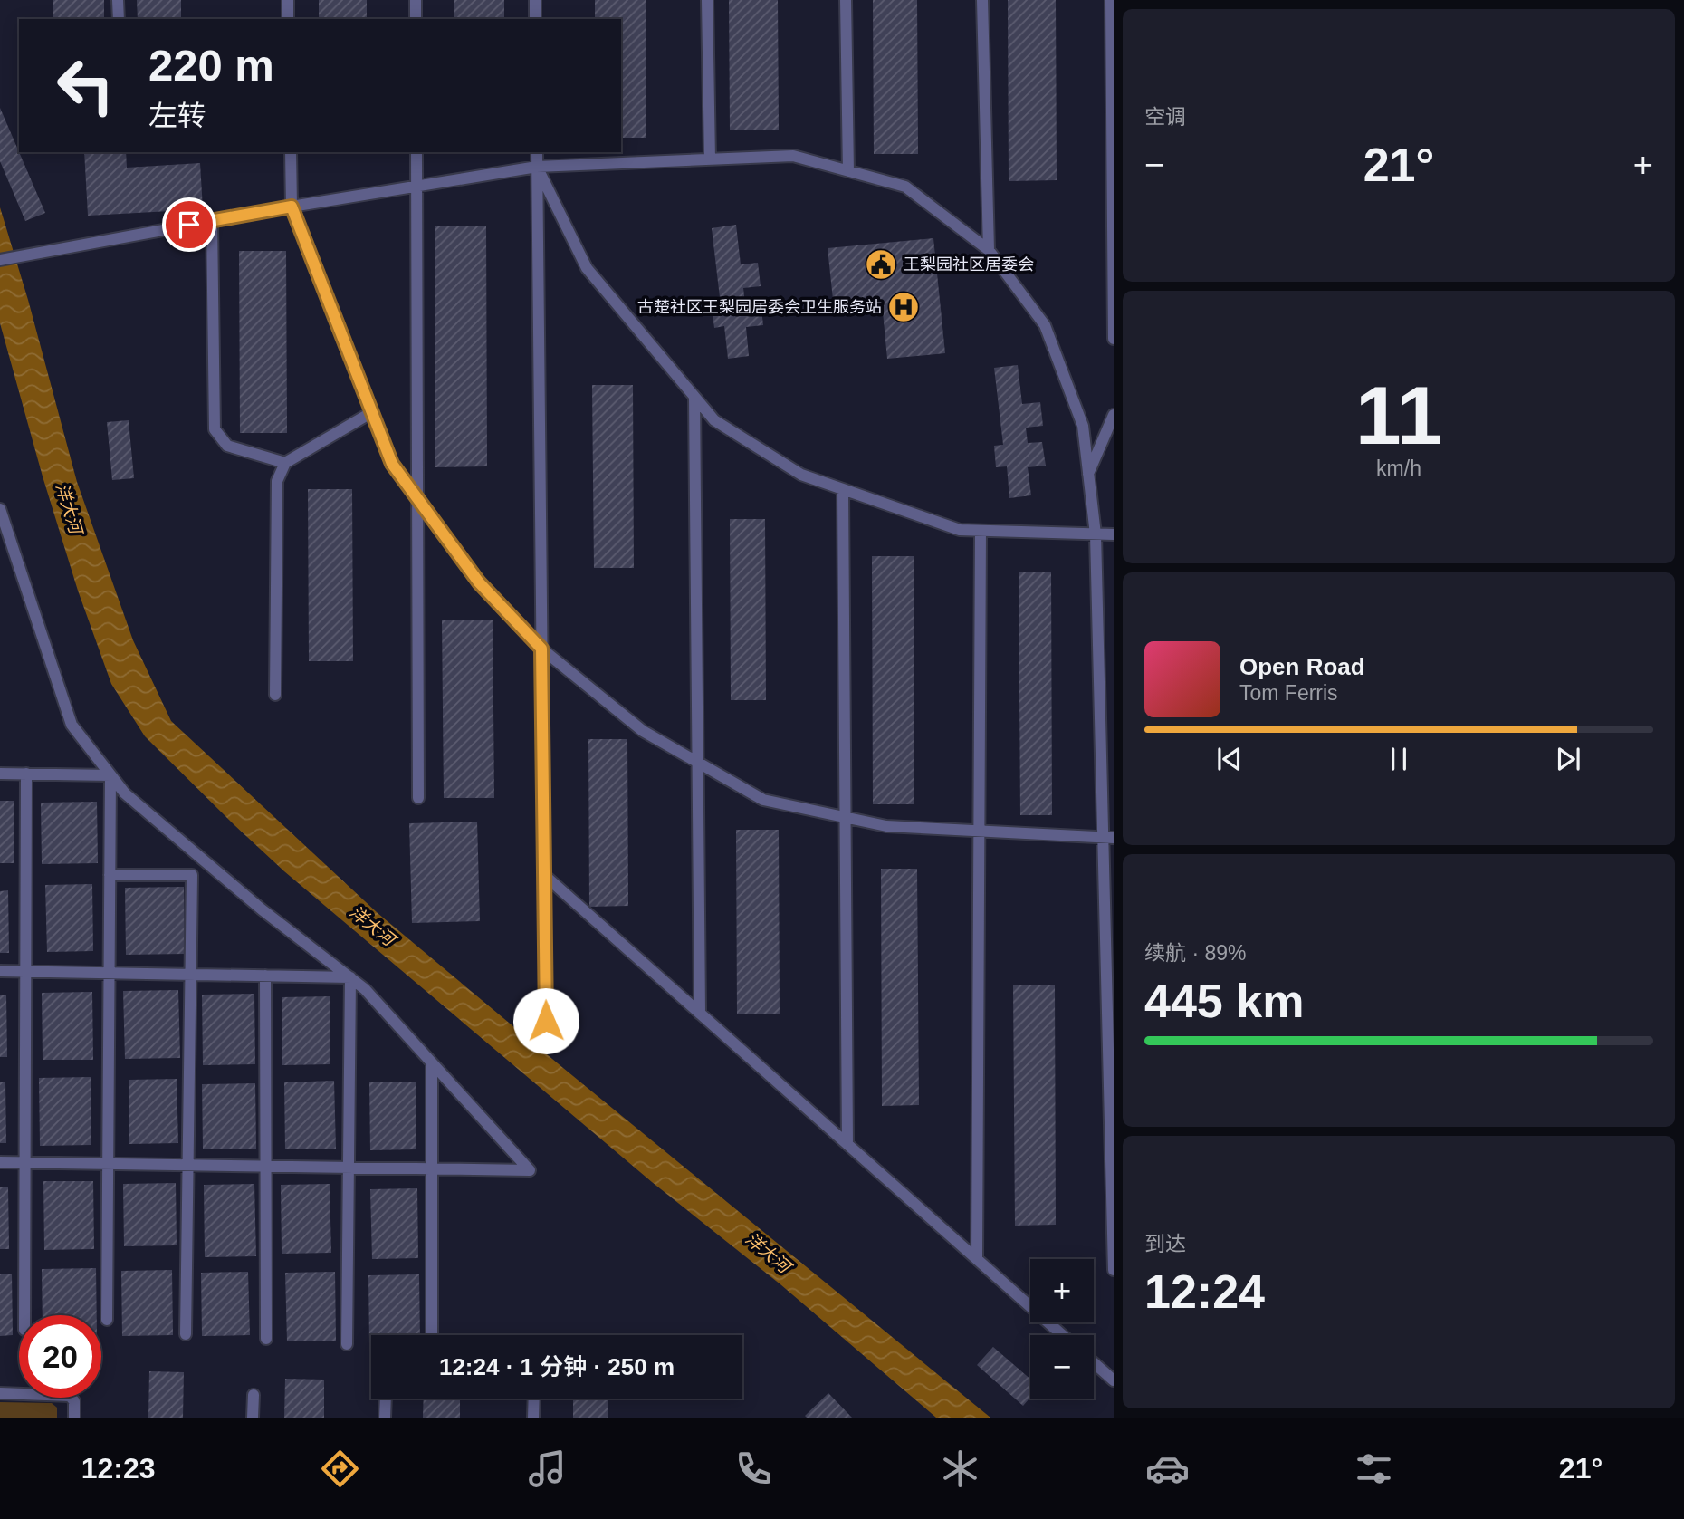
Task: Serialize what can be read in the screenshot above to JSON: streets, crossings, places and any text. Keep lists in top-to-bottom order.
{
  "water": ["洋大河"],
  "places": {
    "public building": ["王梨园社区居委会"],
    "hospital": ["古楚社区王梨园居委会卫生服务站"]
  },
  "page": {
    "tile": [
      "空调",
      ["11", "km/h"],
      ["续航 · 89%", "445 km"],
      ["到达", "12:24"]
    ],
    "turn": ["220 m", "左转"],
    "heat": ["−", "21°", "+"],
    "song": ["Open Road", "Tom Ferris"],
    "map_buttons": ["+", "−"],
    "limit": "20",
    "trip": "12:24 · 1 分钟 · 250 m",
    "tabs": ["12:23", "21°"]
  }
}
